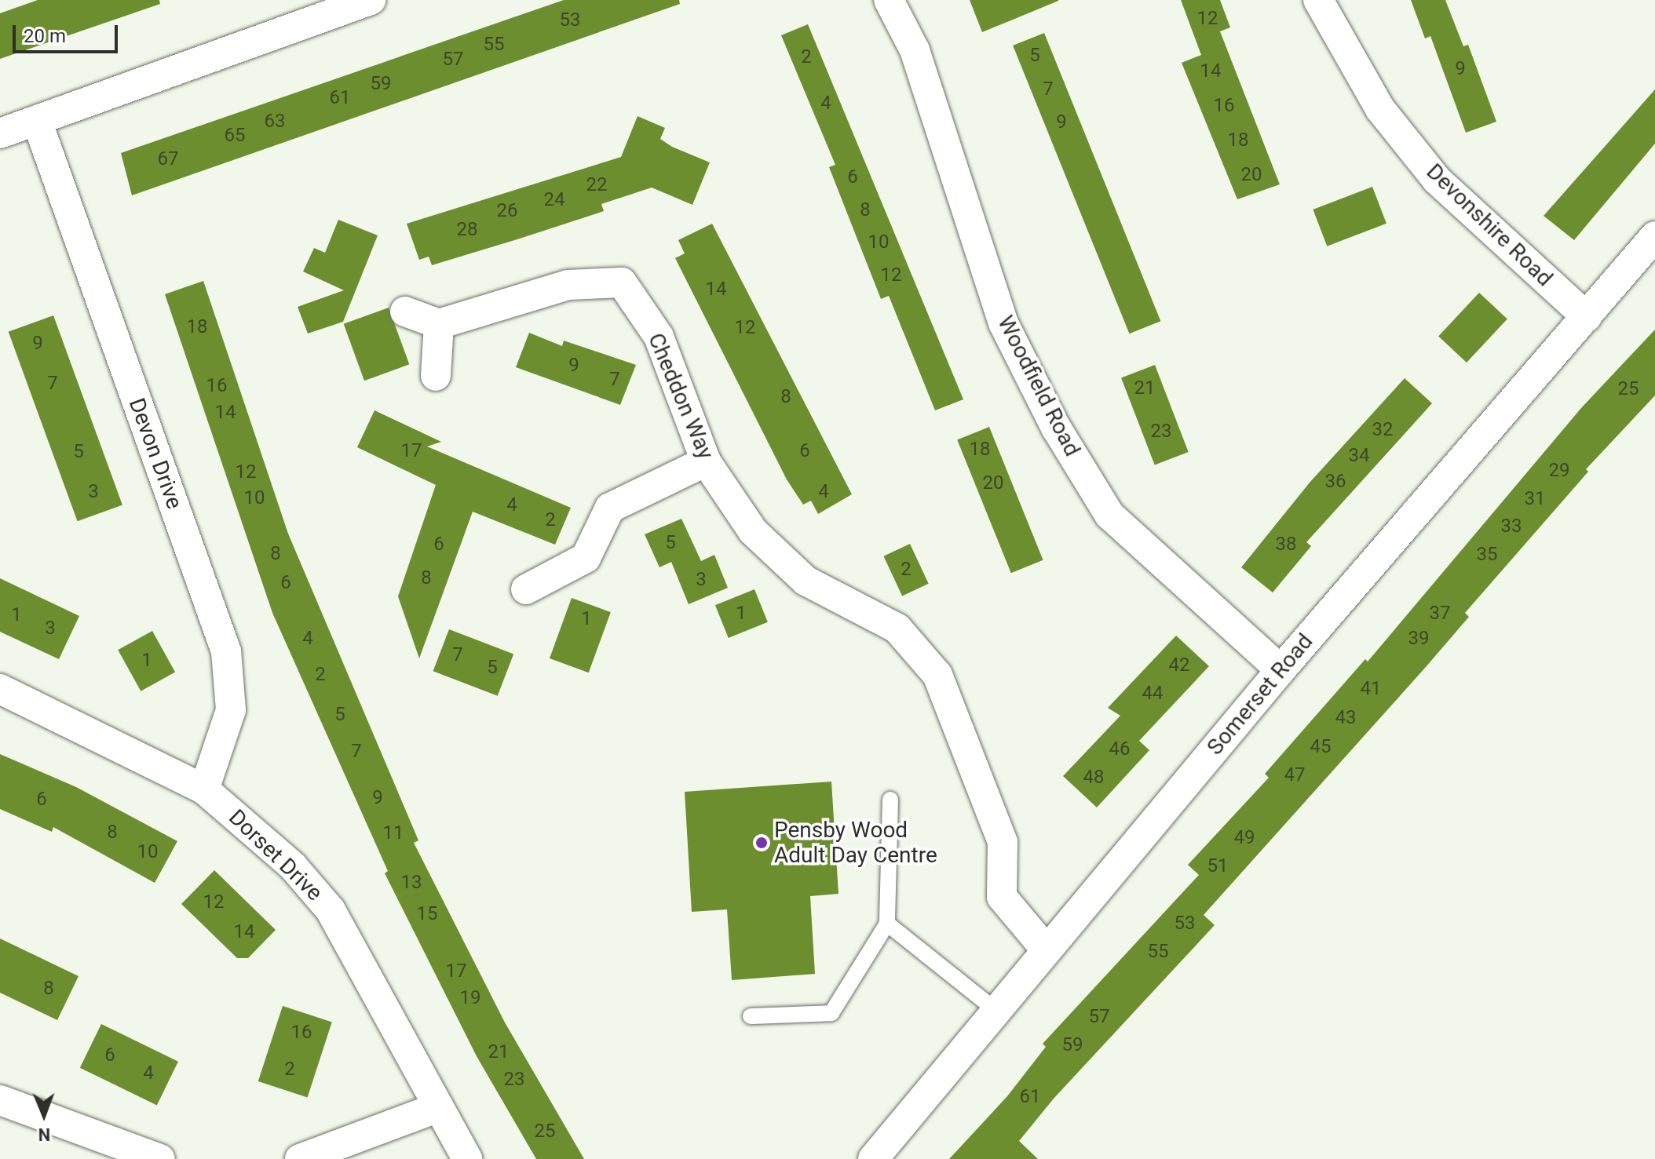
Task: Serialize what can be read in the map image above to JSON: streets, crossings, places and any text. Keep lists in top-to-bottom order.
{
  "streets": {
    "street": [
      "Devonshire Road",
      "Woodfield Road",
      "Cheddon Way",
      "Devon Drive",
      "Somerset Road",
      "Dorset Drive"
    ]
  },
  "crossings": [
    ["Devonshire Road", "Somerset Road"],
    ["Woodfield Road", "Somerset Road"],
    ["Cheddon Way", "Somerset Road"],
    ["Devon Drive", "Dorset Drive"]
  ],
  "places": ["Pensby Wood Adult Day Centre"],
  "house_numbers": [
    "12",
    "53",
    "55",
    "5",
    "2",
    "57",
    "9",
    "14",
    "59",
    "7",
    "61",
    "4",
    "16",
    "63",
    "9",
    "65",
    "18",
    "67",
    "20",
    "6",
    "22",
    "24",
    "8",
    "26",
    "28",
    "10",
    "12",
    "14",
    "18",
    "12",
    "9",
    "9",
    "7",
    "7",
    "16",
    "21",
    "25",
    "8",
    "14",
    "32",
    "23",
    "18",
    "17",
    "6",
    "5",
    "34",
    "29",
    "12",
    "36",
    "20",
    "3",
    "4",
    "10",
    "31",
    "4",
    "2",
    "33",
    "5",
    "6",
    "38",
    "8",
    "35",
    "2",
    "8",
    "3",
    "6",
    "1",
    "37",
    "1",
    "1",
    "3",
    "4",
    "39",
    "7",
    "1",
    "42",
    "5",
    "2",
    "41",
    "44",
    "5",
    "43",
    "45",
    "46",
    "7",
    "47",
    "48",
    "9",
    "6",
    "8",
    "11",
    "49",
    "10",
    "51",
    "13",
    "12",
    "15",
    "53",
    "14",
    "55",
    "17",
    "8",
    "19",
    "57",
    "16",
    "59",
    "21",
    "6",
    "2",
    "4",
    "23",
    "61",
    "25"
  ],
  "scale_bar": "20 m",
  "north": "bottom"
}
